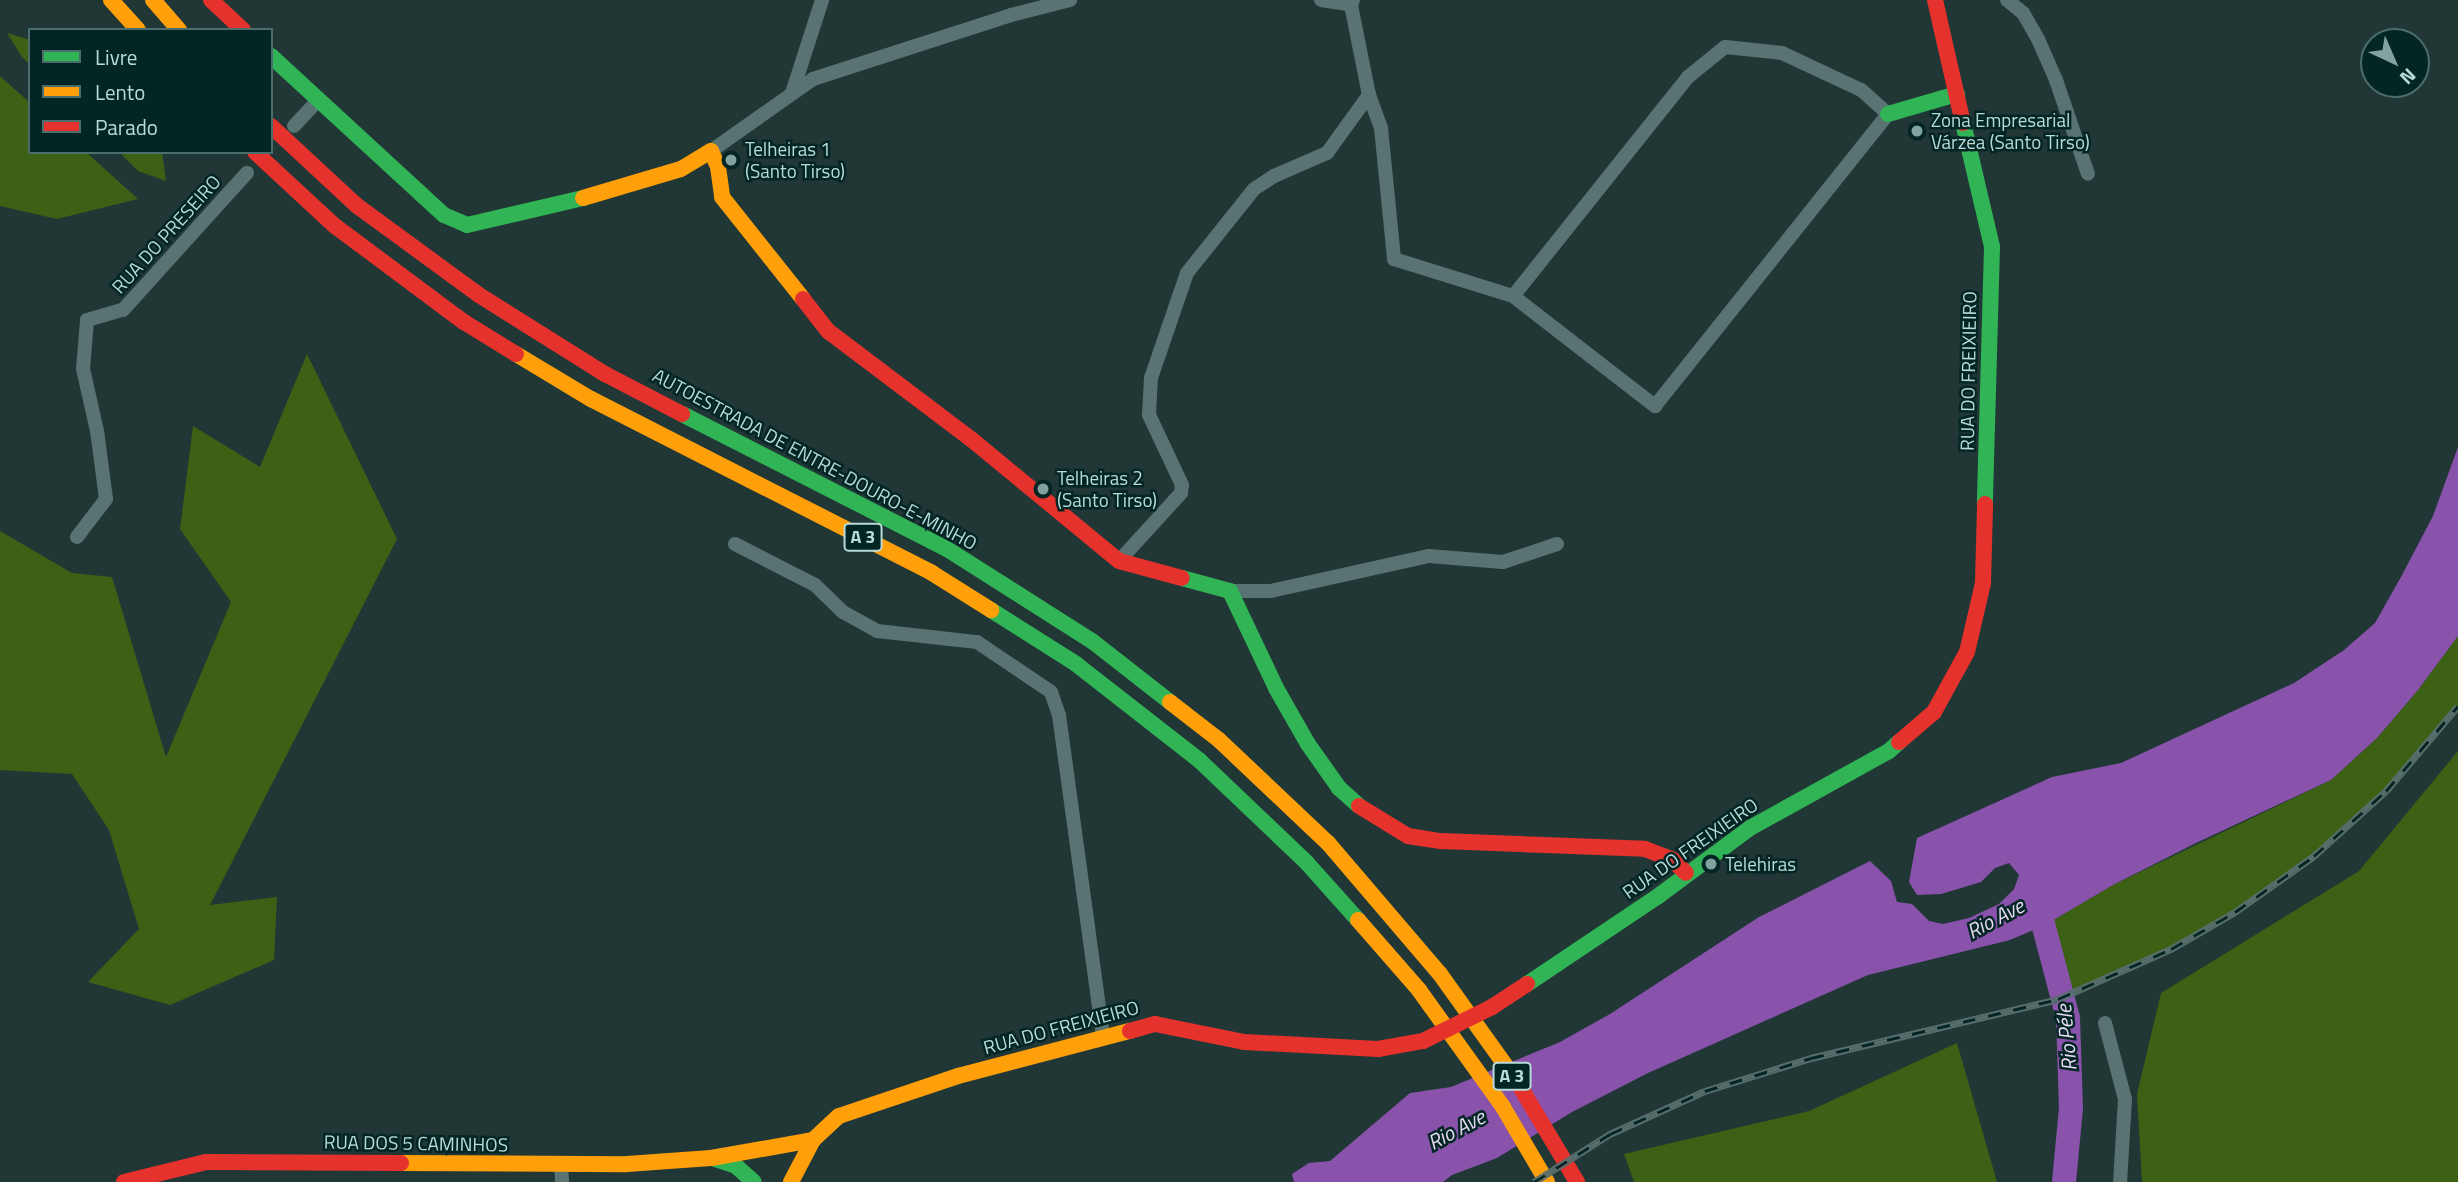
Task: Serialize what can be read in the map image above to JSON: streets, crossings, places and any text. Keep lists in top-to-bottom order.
{
  "streets": {
    "main road": [
      "RUA DO FREIXIEIRO",
      "AUTOESTRADA DE ENTRE-DOURO-E-MINHO",
      "A 3",
      "RUA DOS 5 CAMINHOS"
    ],
    "street": ["RUA DO PRESEIRO"]
  },
  "crossings": [
    ["RUA DO FREIXIEIRO", "RUA DOS 5 CAMINHOS"]
  ],
  "water": ["Rio Ave", "Rio Péle"],
  "places": [
    "Zona Empresarial Várzea (Santo Tirso)",
    "Telheiras 1 (Santo Tirso)",
    "Telheiras 2 (Santo Tirso)",
    "Telehiras"
  ],
  "legend": ["Livre", "Lento", "Parado"],
  "north": "bottom right"
}
